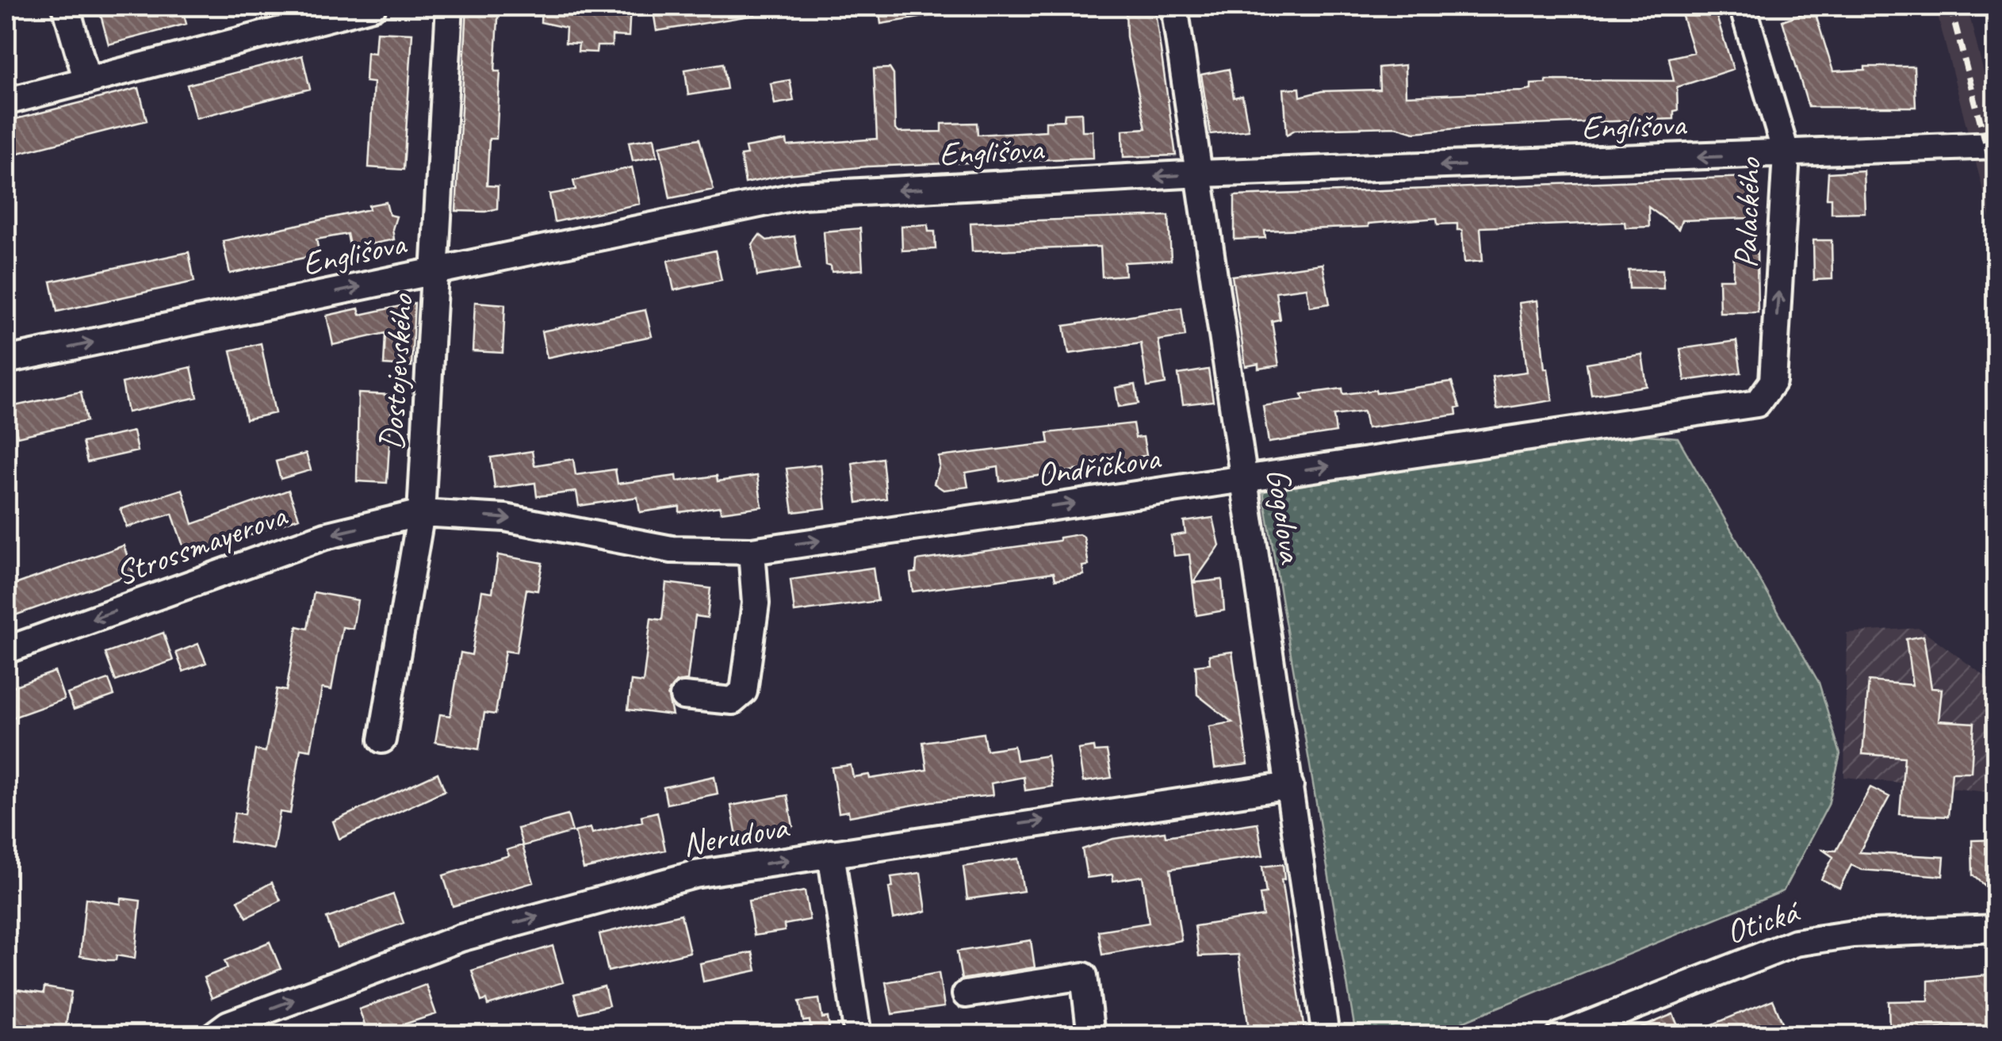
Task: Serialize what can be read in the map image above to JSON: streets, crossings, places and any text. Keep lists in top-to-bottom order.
{
  "streets": {
    "street": [
      "Englišova",
      "Palackého",
      "Dostojevského",
      "Ondříčkova",
      "Gogolova",
      "Strossmayerova",
      "Nerudova",
      "Otická"
    ]
  },
  "crossings": [
    ["Englišova", "Palackého"],
    ["Englišova", "Dostojevského"],
    ["Englišova", "Gogolova"],
    ["Palackého", "Ondříčkova"],
    ["Dostojevského", "Ondříčkova"],
    ["Dostojevského", "Strossmayerova"],
    ["Ondříčkova", "Gogolova"],
    ["Ondříčkova", "Strossmayerova"],
    ["Gogolova", "Nerudova"]
  ],
  "one_way": [
    "Palackého",
    "Ondříčkova",
    "Strossmayerova",
    "Nerudova"
  ]
}
